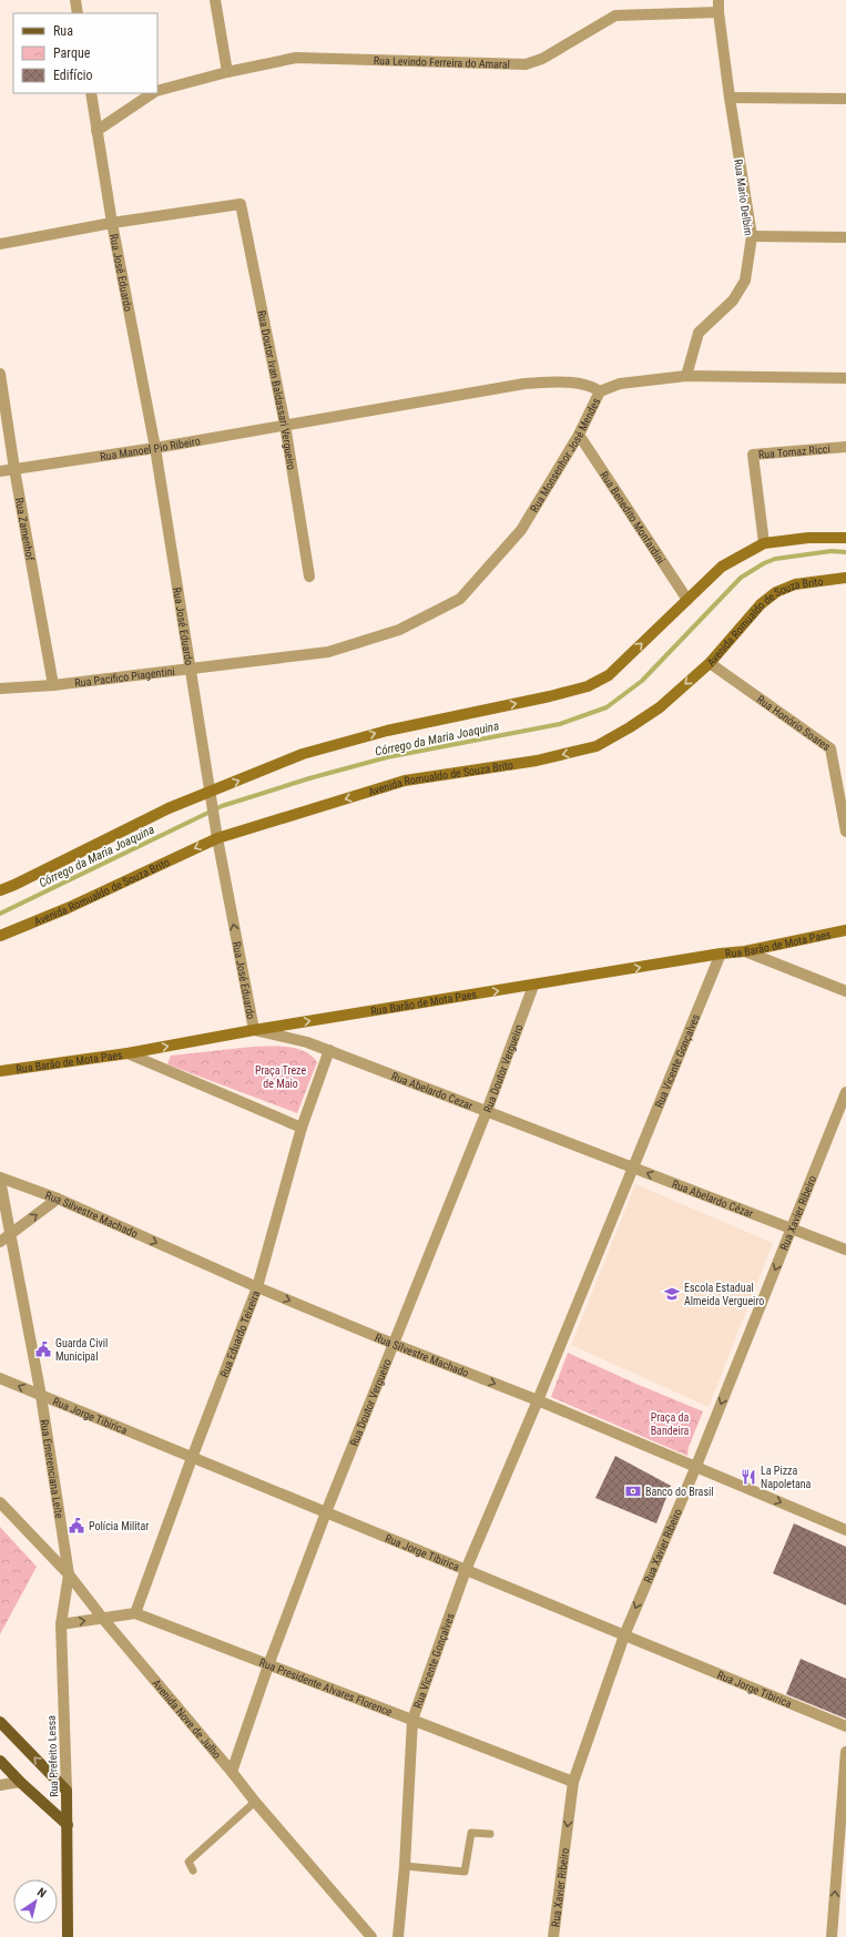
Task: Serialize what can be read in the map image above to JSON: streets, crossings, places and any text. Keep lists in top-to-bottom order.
{
  "streets": {
    "main road": ["Avenida Romualdo de Souza Brito", "Rua Barão de Mota Paes", "Rua Prefeito Lessa"],
    "street": [
      "Rua Levindo Ferreira do Amaral",
      "Rua Mario Delbim",
      "Rua José Eduardo",
      "Rua Doutor Ivan Baldassari Vergueiro",
      "Rua Manoel Pio Ribeiro",
      "Rua Tomaz Ricci",
      "Rua Monsenhor José Mendes",
      "Rua Benedito Monfardini",
      "Rua Zamenhof",
      "Rua Pacifico Piagentini",
      "Rua Honório Soares",
      "Rua Vicente Gonçalves",
      "Rua Doutor Vergueiro",
      "Rua Abelardo Cezar",
      "Rua Abelardo Cézar",
      "Rua Xavier Ribeiro",
      "Rua Silvestre Machado",
      "Rua Eduardo Teixeira",
      "Rua Jorge Tibirica",
      "Rua Emerenciana Leite",
      "Rua Presidente Alvares Florence",
      "Avenida Nove de Julho"
    ]
  },
  "crossings": [
    ["Rua Levindo Ferreira do Amaral", "Rua Mario Delbim"],
    ["Rua Levindo Ferreira do Amaral", "Rua José Eduardo"],
    ["Rua Mario Delbim", "Rua Monsenhor José Mendes"],
    ["Rua José Eduardo", "Rua Doutor Ivan Baldassari Vergueiro"],
    ["Rua José Eduardo", "Rua Manoel Pio Ribeiro"],
    ["Rua José Eduardo", "Avenida Romualdo de Souza Brito"],
    ["Rua José Eduardo", "Rua Pacifico Piagentini"],
    ["Rua José Eduardo", "Rua Barão de Mota Paes"],
    ["Rua José Eduardo", "Rua Abelardo Cezar"],
    ["Rua Doutor Ivan Baldassari Vergueiro", "Rua Manoel Pio Ribeiro"],
    ["Rua Manoel Pio Ribeiro", "Rua Monsenhor José Mendes"],
    ["Rua Manoel Pio Ribeiro", "Rua Zamenhof"],
    ["Rua Monsenhor José Mendes", "Rua Benedito Monfardini"],
    ["Rua Monsenhor José Mendes", "Rua Pacifico Piagentini"],
    ["Rua Zamenhof", "Rua Pacifico Piagentini"],
    ["Avenida Romualdo de Souza Brito", "Rua Honório Soares"],
    ["Rua Barão de Mota Paes", "Rua Vicente Gonçalves"],
    ["Rua Barão de Mota Paes", "Rua Doutor Vergueiro"],
    ["Rua Barão de Mota Paes", "Rua Abelardo Cezar"],
    ["Rua Vicente Gonçalves", "Rua Abelardo Cezar"],
    ["Rua Vicente Gonçalves", "Rua Abelardo Cézar"],
    ["Rua Vicente Gonçalves", "Rua Silvestre Machado"],
    ["Rua Vicente Gonçalves", "Rua Jorge Tibirica"],
    ["Rua Vicente Gonçalves", "Rua Presidente Alvares Florence"],
    ["Rua Doutor Vergueiro", "Rua Abelardo Cezar"],
    ["Rua Doutor Vergueiro", "Rua Silvestre Machado"],
    ["Rua Doutor Vergueiro", "Rua Jorge Tibirica"],
    ["Rua Doutor Vergueiro", "Rua Presidente Alvares Florence"],
    ["Rua Doutor Vergueiro", "Avenida Nove de Julho"],
    ["Rua Abelardo Cezar", "Rua Abelardo Cézar"],
    ["Rua Abelardo Cezar", "Rua Eduardo Teixeira"],
    ["Rua Abelardo Cézar", "Rua Xavier Ribeiro"],
    ["Rua Xavier Ribeiro", "Rua Silvestre Machado"],
    ["Rua Xavier Ribeiro", "Rua Jorge Tibirica"],
    ["Rua Xavier Ribeiro", "Rua Presidente Alvares Florence"],
    ["Rua Silvestre Machado", "Rua Eduardo Teixeira"],
    ["Rua Silvestre Machado", "Rua Emerenciana Leite"],
    ["Rua Eduardo Teixeira", "Rua Jorge Tibirica"],
    ["Rua Eduardo Teixeira", "Rua Presidente Alvares Florence"],
    ["Rua Jorge Tibirica", "Rua Emerenciana Leite"],
    ["Rua Emerenciana Leite", "Avenida Nove de Julho"],
    ["Rua Emerenciana Leite", "Rua Prefeito Lessa"],
    ["Avenida Nove de Julho", "Rua Prefeito Lessa"]
  ],
  "one_way": [
    "Rua Barão de Mota Paes",
    "Rua Abelardo Cézar",
    "Rua Xavier Ribeiro",
    "Rua Silvestre Machado"
  ],
  "water": ["Córrego da Maria Joaquina"],
  "parks": ["Praça Treze de Maio", "Praça da Bandeira"],
  "places": {
    "school or university": ["Escola Estadual Almeida Vergueiro"],
    "public building": ["Guarda Civil Municipal", "Polícia Militar"],
    "restaurant": ["La Pizza Napoletana"],
    "bank": ["Banco do Brasil"]
  },
  "legend": ["Rua", "Parque", "Edifício"],
  "north": "top right"
}
